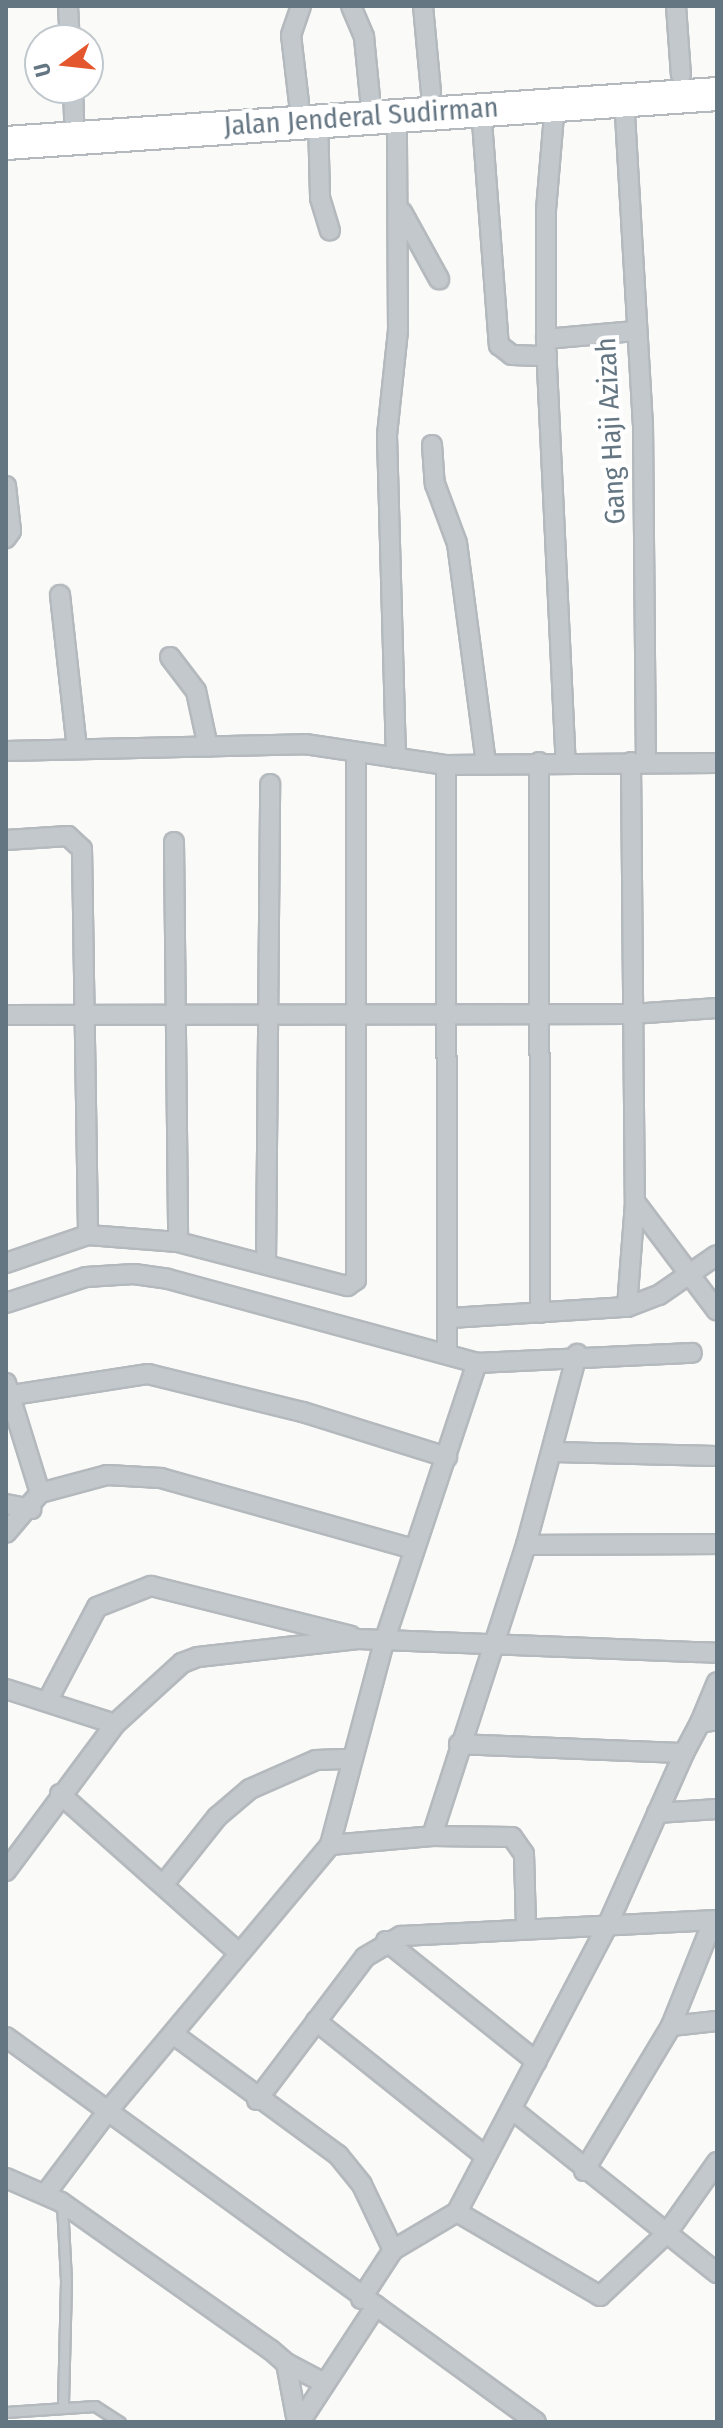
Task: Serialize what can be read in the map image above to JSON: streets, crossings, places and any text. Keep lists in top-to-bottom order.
{
  "streets": {
    "highway": ["Jalan Jenderal Sudirman"],
    "street": ["Gang Haji Azizah"]
  },
  "crossings": [
    ["Jalan Jenderal Sudirman", "Gang Haji Azizah"]
  ],
  "north": "left"
}
